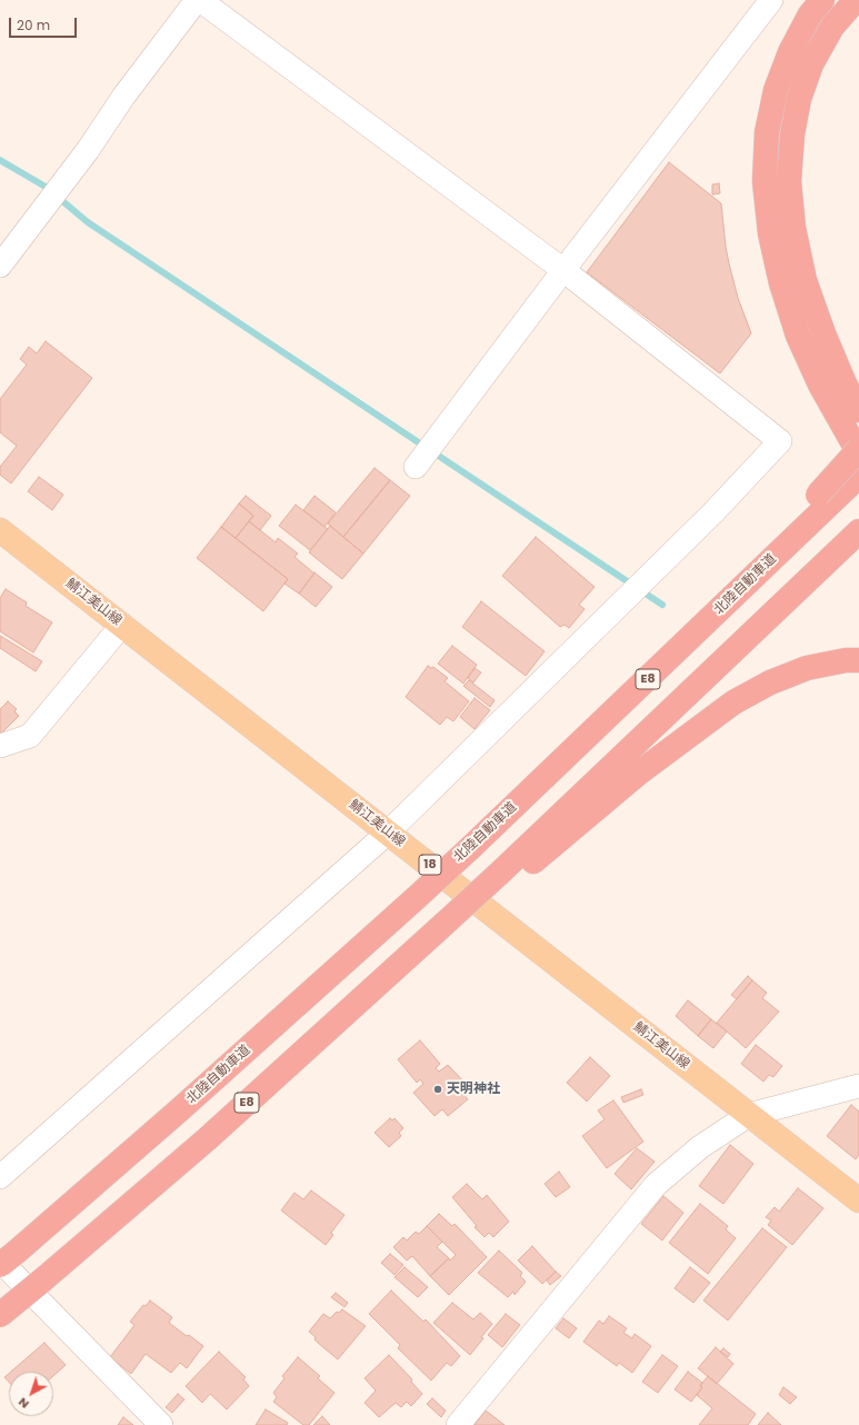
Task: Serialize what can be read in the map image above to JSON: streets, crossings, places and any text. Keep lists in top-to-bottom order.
{
  "streets": {
    "highway": ["北陸自動車道", "E8"],
    "main road": ["鯖江美山線", "18"]
  },
  "places": ["天明神社"],
  "scale_bar": "20 m",
  "north": "bottom left"
}
